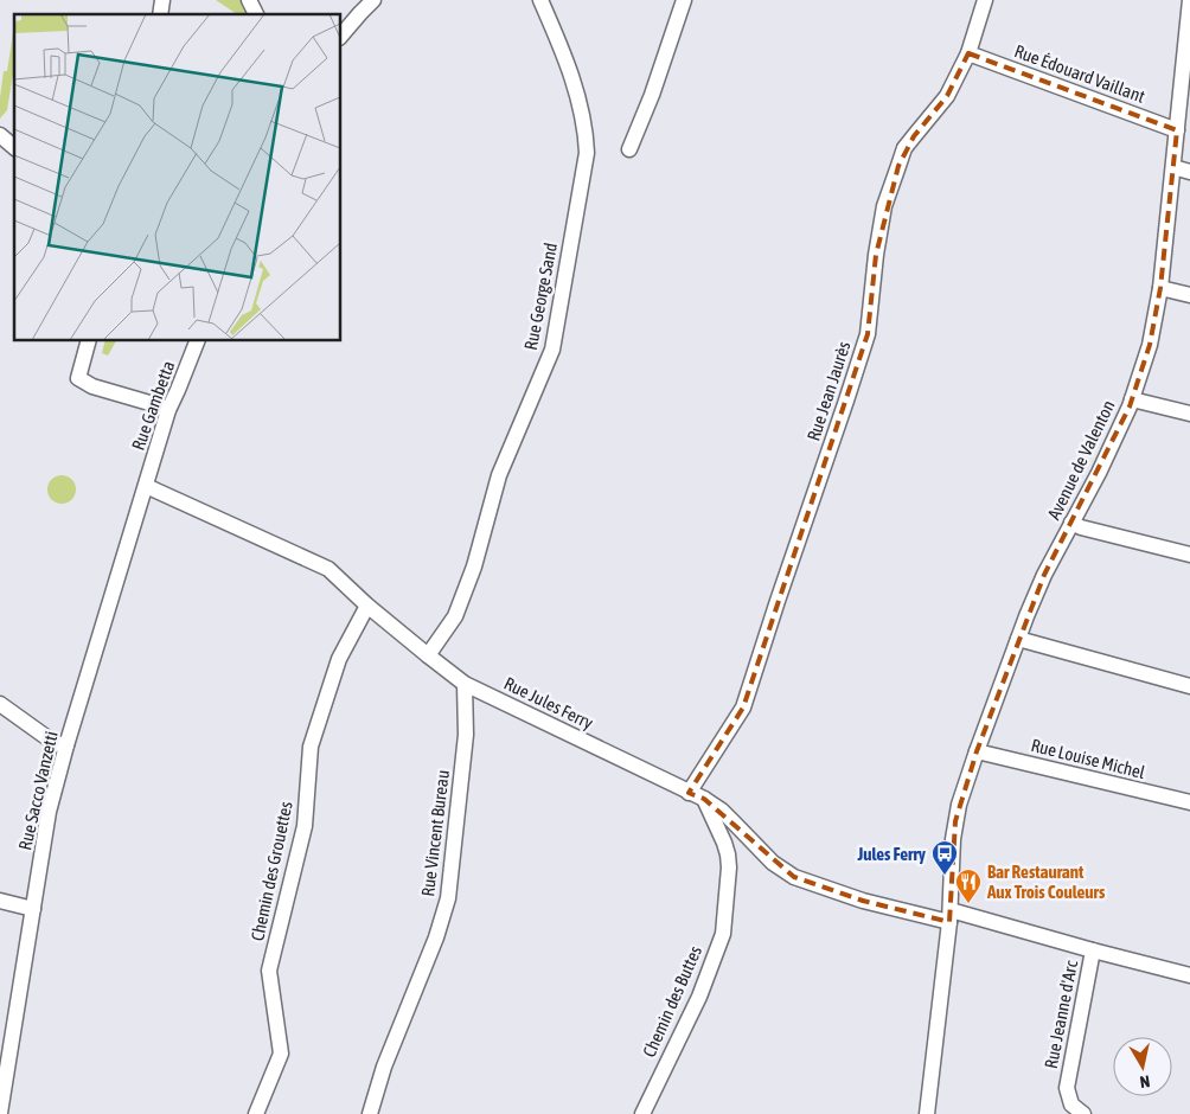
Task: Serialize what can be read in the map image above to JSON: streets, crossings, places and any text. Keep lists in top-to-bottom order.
{
  "streets": {
    "street": [
      "Rue Édouard Vaillant",
      "Rue George Sand",
      "Rue Jean Jaurès",
      "Rue Gambetta",
      "Avenue de Valenton",
      "Rue Jules Ferry",
      "Rue Louise Michel",
      "Rue Sacco Vanzetti",
      "Rue Vincent Bureau",
      "Chemin des Grouettes",
      "Chemin des Buttes",
      "Rue Jeanne d'Arc"
    ]
  },
  "crossings": [
    ["Rue Édouard Vaillant", "Rue Jean Jaurès"],
    ["Rue Édouard Vaillant", "Avenue de Valenton"],
    ["Rue George Sand", "Rue Jules Ferry"],
    ["Rue Jean Jaurès", "Rue Jules Ferry"],
    ["Rue Gambetta", "Rue Jules Ferry"],
    ["Rue Gambetta", "Rue Sacco Vanzetti"],
    ["Avenue de Valenton", "Rue Jules Ferry"],
    ["Avenue de Valenton", "Rue Louise Michel"],
    ["Rue Jules Ferry", "Rue Sacco Vanzetti"],
    ["Rue Jules Ferry", "Rue Vincent Bureau"],
    ["Rue Jules Ferry", "Chemin des Grouettes"],
    ["Rue Jules Ferry", "Chemin des Buttes"],
    ["Rue Jules Ferry", "Rue Jeanne d'Arc"]
  ],
  "places": {
    "bus stop": ["Jules Ferry"],
    "restaurant": ["Bar Restaurant Aux Trois Couleurs"]
  },
  "north": "bottom"
}
